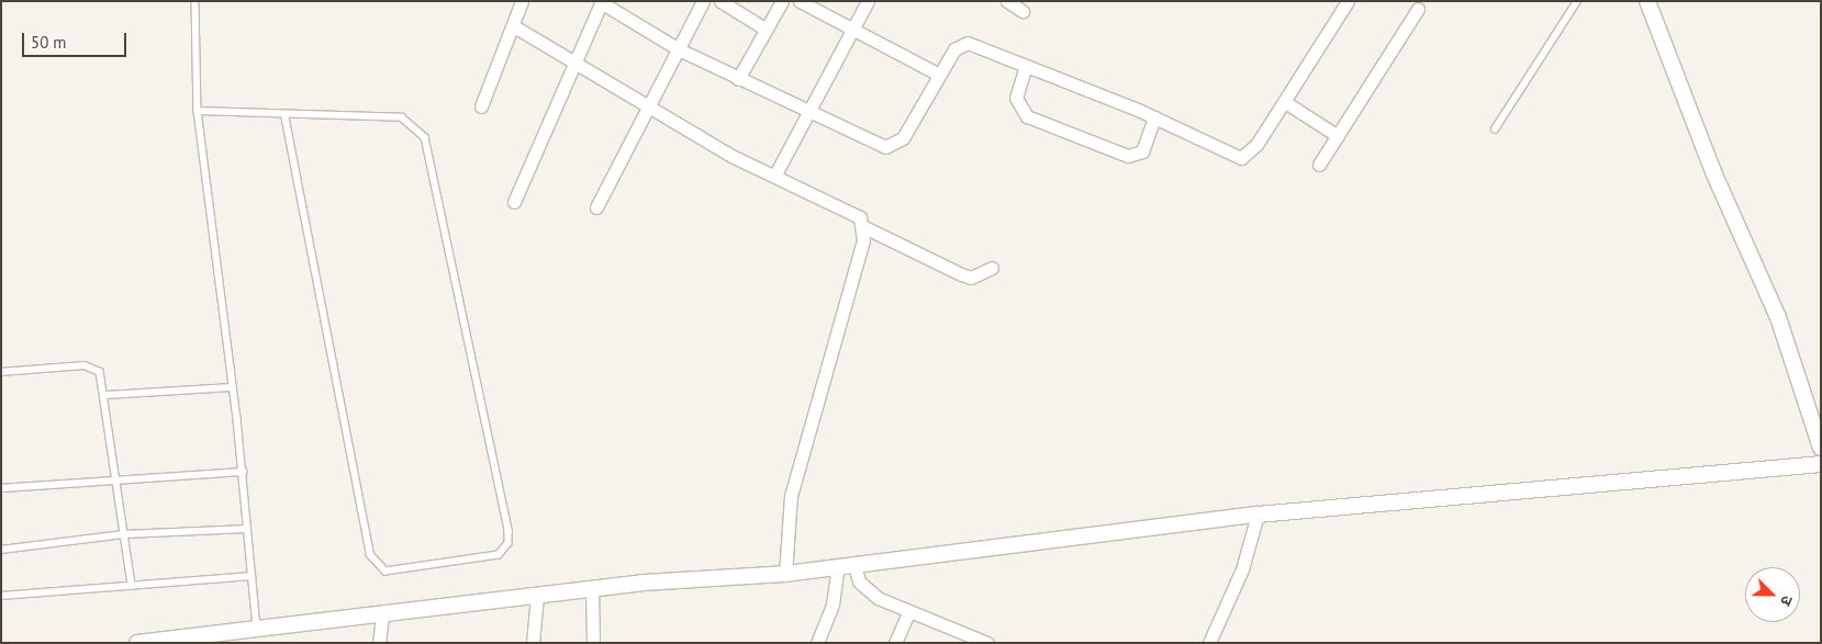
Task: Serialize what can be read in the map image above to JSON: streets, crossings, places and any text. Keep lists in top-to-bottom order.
{
  "scale_bar": "50 m",
  "north": "bottom right"
}
